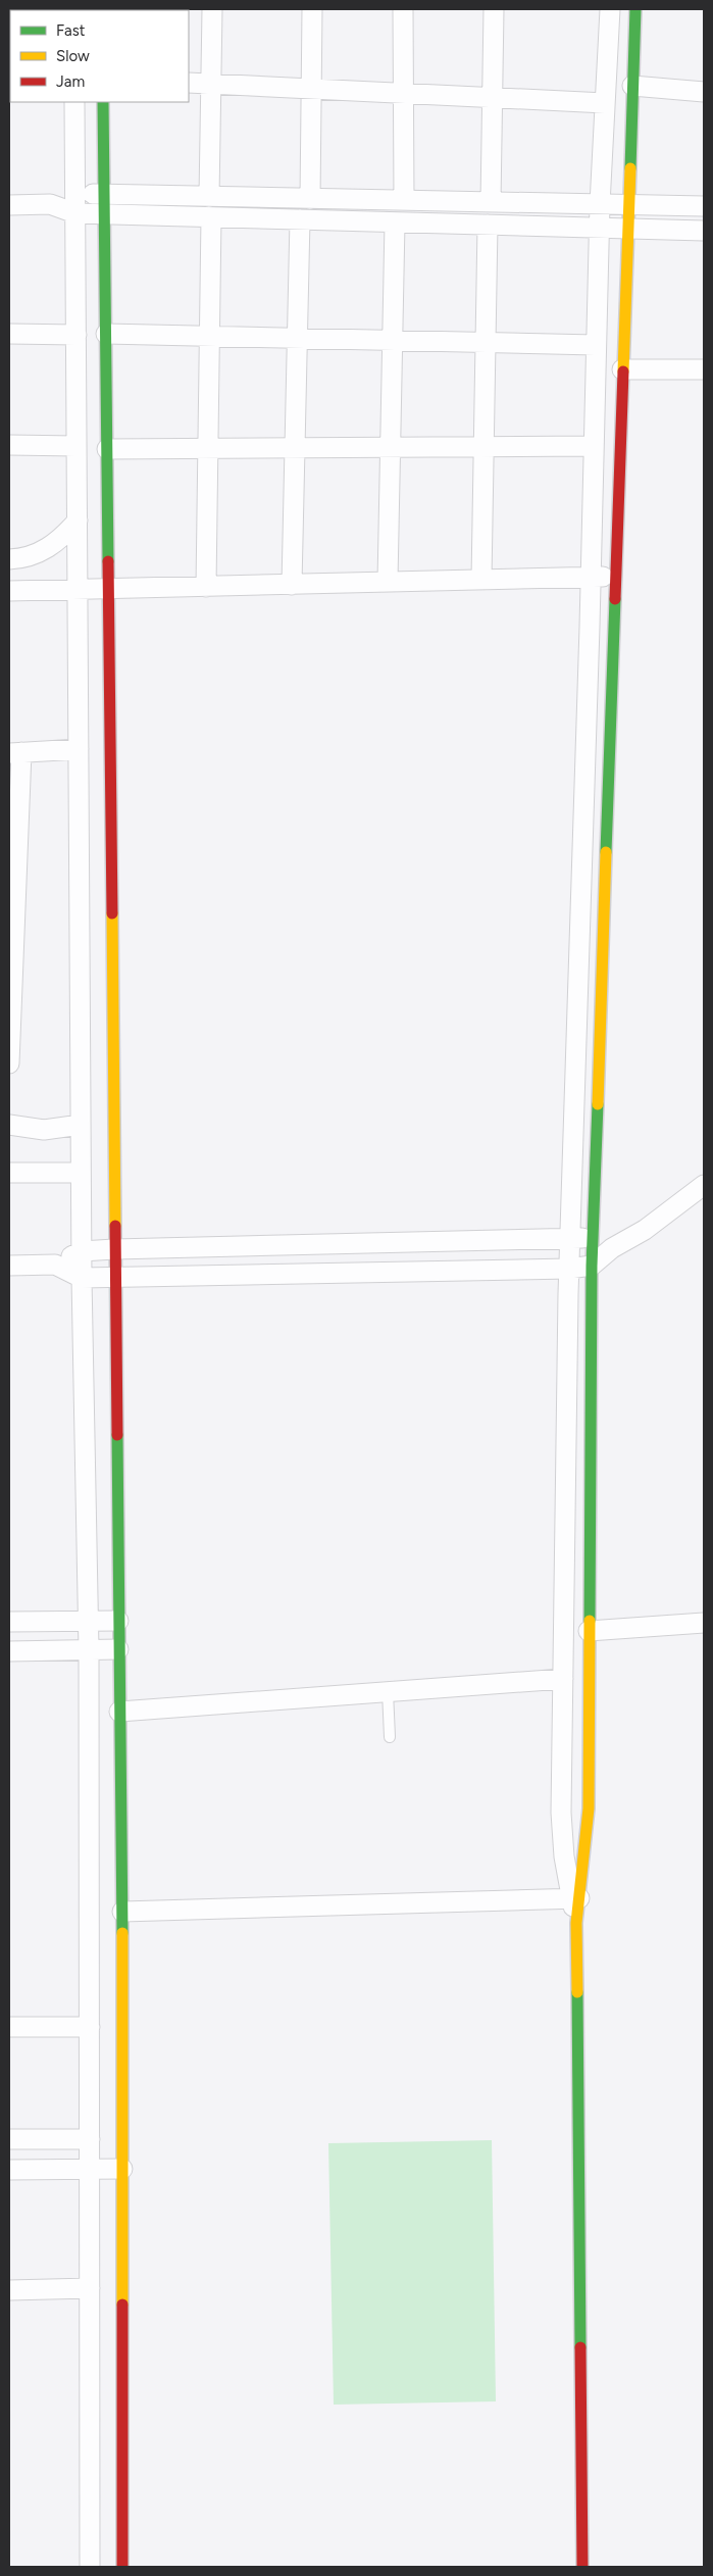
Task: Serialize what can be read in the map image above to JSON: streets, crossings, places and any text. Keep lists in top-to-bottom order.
{
  "legend": ["Fast", "Slow", "Jam"]
}
